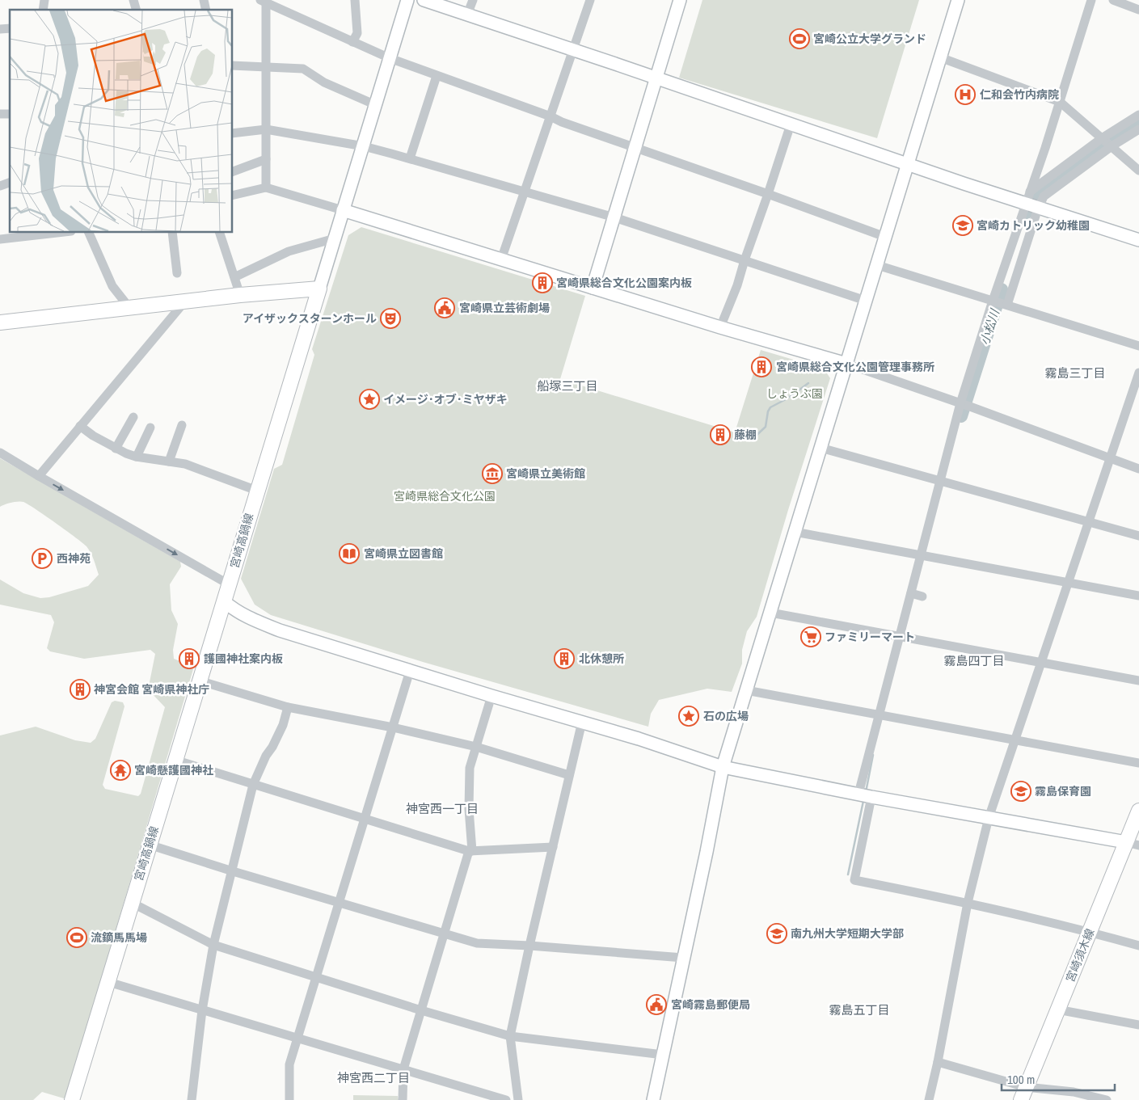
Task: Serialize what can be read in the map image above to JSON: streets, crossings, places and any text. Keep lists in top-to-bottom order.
{
  "streets": {
    "main road": ["宮崎高鍋線", "宮崎須木線"]
  },
  "districts": [
    "霧島三丁目",
    "船塚三丁目",
    "霧島四丁目",
    "神宮西一丁目",
    "霧島五丁目",
    "神宮西二丁目"
  ],
  "water": ["小松川"],
  "parks": ["しょうぶ園", "宮崎県総合文化公園"],
  "places": {
    "sports": ["宮崎公立大学グランド", "流鏑馬馬場"],
    "hospital": ["仁和会竹内病院"],
    "school or university": ["宮崎カトリック幼稚園", "霧島保育園", "南九州大学短期大学部"],
    "building": [
      "宮崎県総合文化公園案内板",
      "宮崎県総合文化公園管理事務所",
      "藤棚",
      "護國神社案内板",
      "北休憩所",
      "神宮会館 宮崎県神社庁"
    ],
    "public building": ["宮崎県立芸術劇場", "宮崎霧島郵便局"],
    "theatre": ["アイザックスターンホール"],
    "place": ["イメージ･オブ･ミヤザキ", "石の広場"],
    "museum": ["宮崎県立美術館"],
    "library": ["宮崎県立図書館"],
    "parking": ["西神苑"],
    "supermarket": ["ファミリーマート"],
    "temple": ["宮崎懸護國神社"]
  },
  "scale_bar": "100 m"
}
